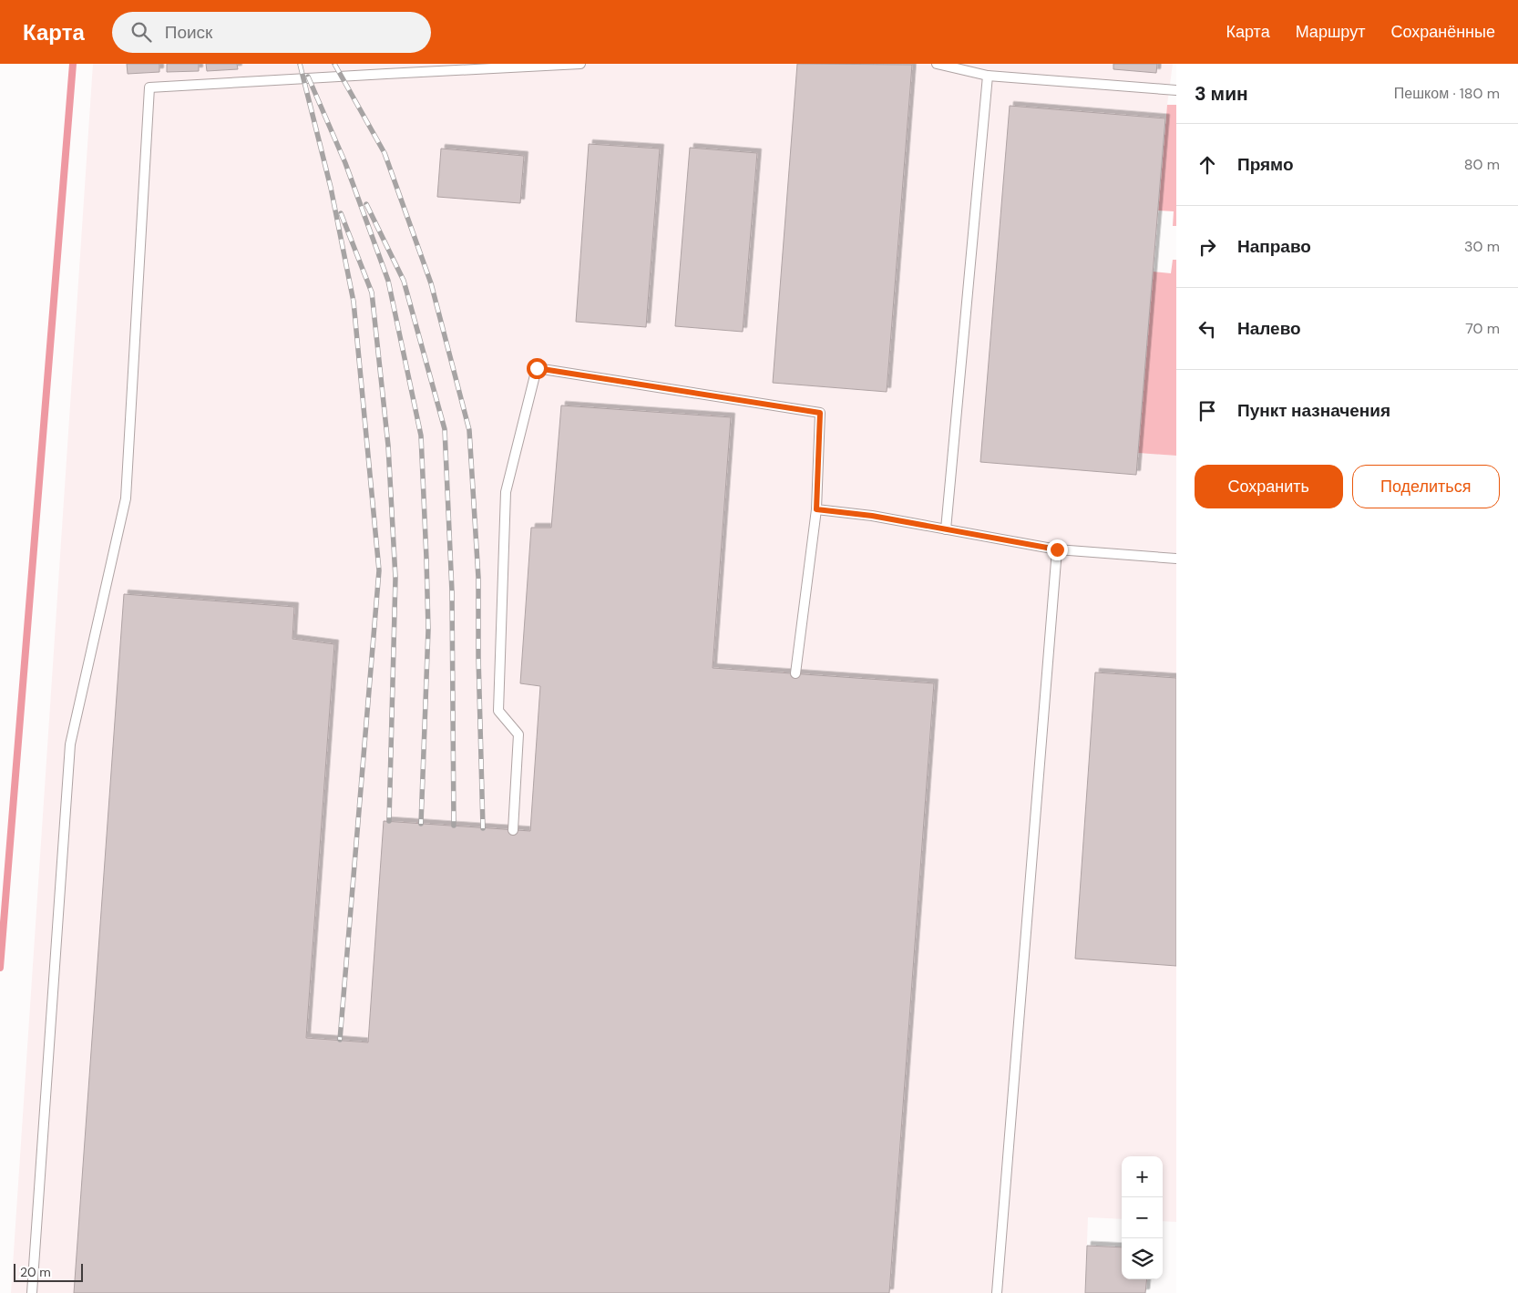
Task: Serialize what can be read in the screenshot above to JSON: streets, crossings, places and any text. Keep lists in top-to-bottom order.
{
  "scale_bar": "20 m",
  "page": {
    "header": "Карта",
    "search": "Поиск",
    "nav": ["Карта", "Маршрут", "Сохранённые"],
    "heading": ["3 мин", "Пешком · 180 m"],
    "list": [
      ["Прямо", "80 m"],
      ["Направо", "30 m"],
      ["Налево", "70 m"],
      "Пункт назначения"
    ],
    "buttons": ["Сохранить", "Поделиться"],
    "map_buttons": ["+", "−"],
    "scale": "20 m"
  }
}
